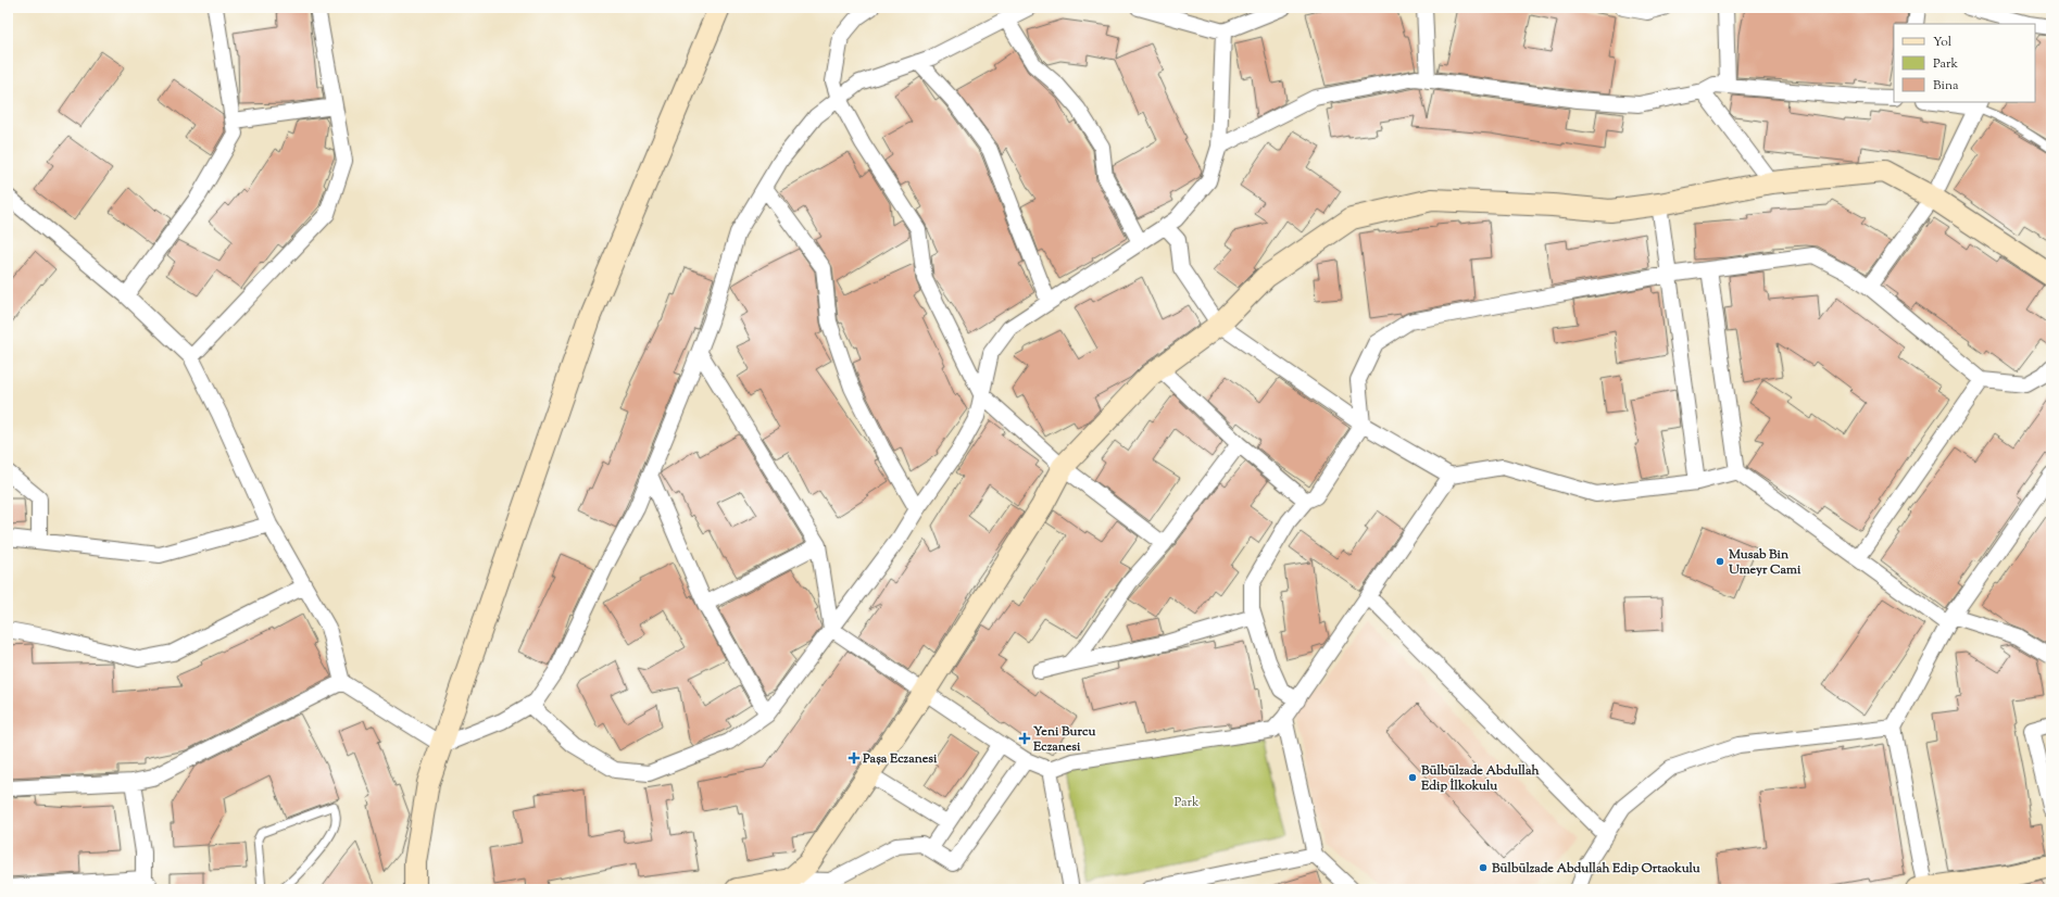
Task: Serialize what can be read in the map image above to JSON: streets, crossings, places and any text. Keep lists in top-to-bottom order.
{
  "parks": ["Park"],
  "places": {
    "other": ["Musab Bin Umeyr Cami", "Bülbülzade Abdullah Edip İlkokulu", "Bülbülzade Abdullah Edip Ortaokulu"],
    "health": ["Yeni Burcu Eczanesi", "Paşa Eczanesi"]
  },
  "legend": ["Yol", "Park", "Bina"]
}
